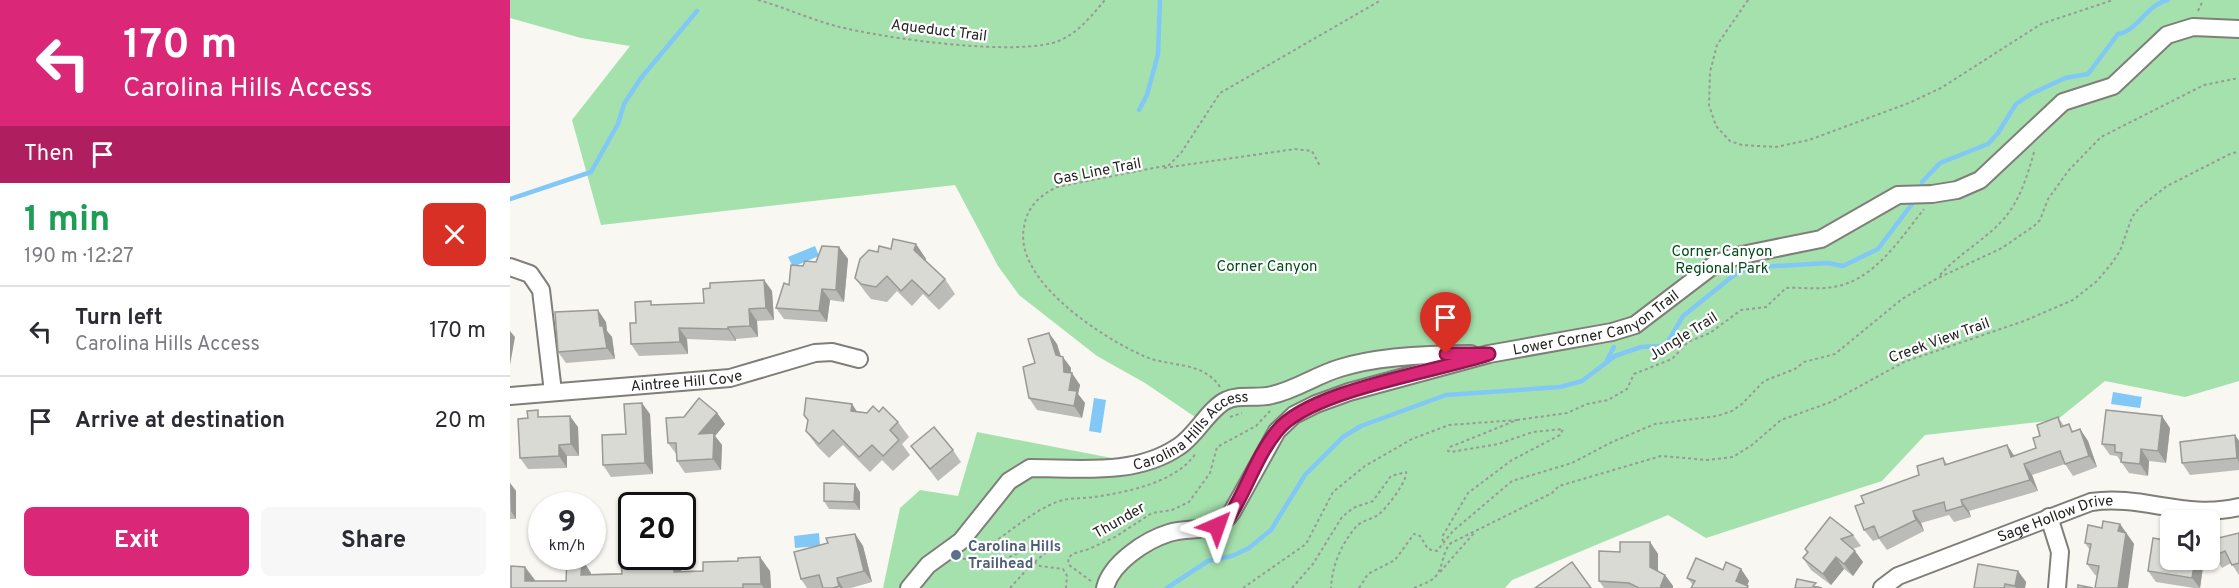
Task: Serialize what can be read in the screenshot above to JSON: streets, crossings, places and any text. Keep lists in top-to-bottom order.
{
  "streets": {
    "street": [
      "Lower Corner Canyon Trail",
      "Aintree Hill Cove",
      "Carolina Hills Access",
      "Sage Hollow Drive"
    ],
    "path": [
      "Aqueduct Trail",
      "Gas Line Trail",
      "Jungle Trail",
      "Creek View Trail",
      "Thunder"
    ]
  },
  "crossings": [
    ["Gas Line Trail", "Carolina Hills Access"],
    ["Lower Corner Canyon Trail", "Jungle Trail"],
    ["Lower Corner Canyon Trail", "Carolina Hills Access"],
    ["Lower Corner Canyon Trail", "Thunder"],
    ["Carolina Hills Access", "Thunder"]
  ],
  "parks": ["Corner Canyon Regional Park", "Corner Canyon"],
  "places": ["Carolina Hills Trailhead"],
  "page": {
    "turn": ["170 m", "Carolina Hills Access"],
    "then": "Then",
    "heading": ["1 min", "190 m · 12:27"],
    "list": [
      {
        "name": "Turn left",
        "note": "Carolina Hills Access",
        "value": "170 m"
      },
      {
        "name": "Arrive at destination",
        "value": "20 m"
      }
    ],
    "speed": "9 km/h",
    "limit": "20",
    "buttons": ["Exit", "Share"]
  }
}
